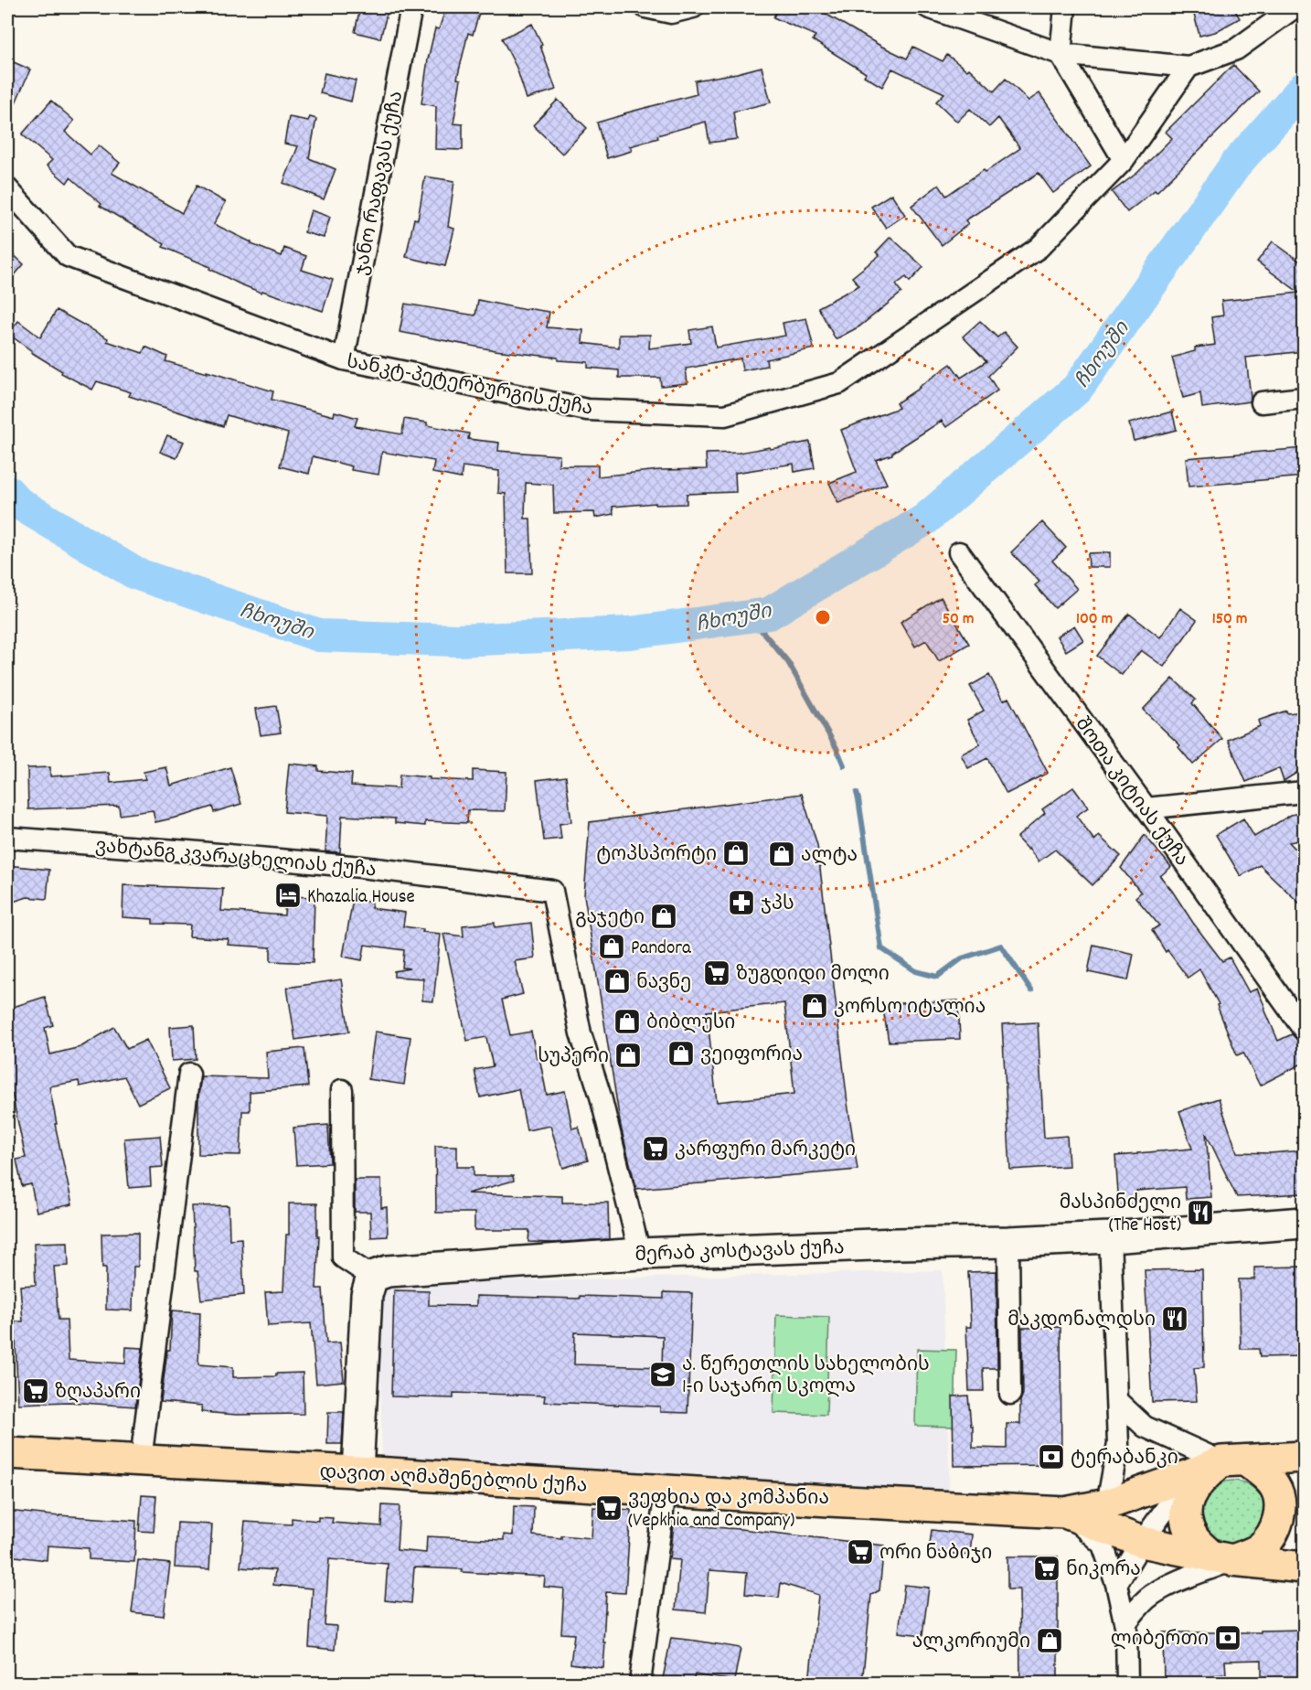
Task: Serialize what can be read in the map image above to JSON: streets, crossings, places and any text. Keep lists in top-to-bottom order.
{
  "streets": {
    "highway": ["დავით აღმაშენებლის ქუჩა"],
    "main road": ["მერაბ კოსტავას ქუჩა"],
    "street": [
      "ჯანო რაფავას ქუჩა",
      "სანკტ-პეტერბურგის ქუჩა",
      "შოთა კიტიას ქუჩა",
      "ვახტანგ კვარაცხელიას ქუჩა"
    ]
  },
  "crossings": [
    ["ჯანო რაფავას ქუჩა", "სანკტ-პეტერბურგის ქუჩა"],
    ["ვახტანგ კვარაცხელიას ქუჩა", "მერაბ კოსტავას ქუჩა"]
  ],
  "water": ["ჩხოუში"],
  "places": {
    "shop": [
      "ტოპსპორტი",
      "ალტა",
      "გაჯეტი",
      "Pandora",
      "ნავნე",
      "კორსო იტალია",
      "ბიბლუსი",
      "ვეიფორია",
      "სუპერი",
      "ალკორიუმი"
    ],
    "hotel": ["Khazalia House"],
    "pharmacy": ["ჯპს"],
    "supermarket": [
      "ზუგდიდი მოლი",
      "კარფური მარკეტი",
      "ზღაპარი",
      "ვეფხია და კომპანია (Vepkhia and Company)",
      "ორი ნაბიჯი",
      "ნიკორა"
    ],
    "restaurant": ["მასპინძელი (The Host)", "მაკდონალდსი"],
    "school or university": ["ა. წერეთლის სახელობის 1-ი საჯარო სკოლა"],
    "bank": ["ტერაბანკი", "ლიბერთი"]
  },
  "rings": ["50 m", "100 m", "150 m"]
}
